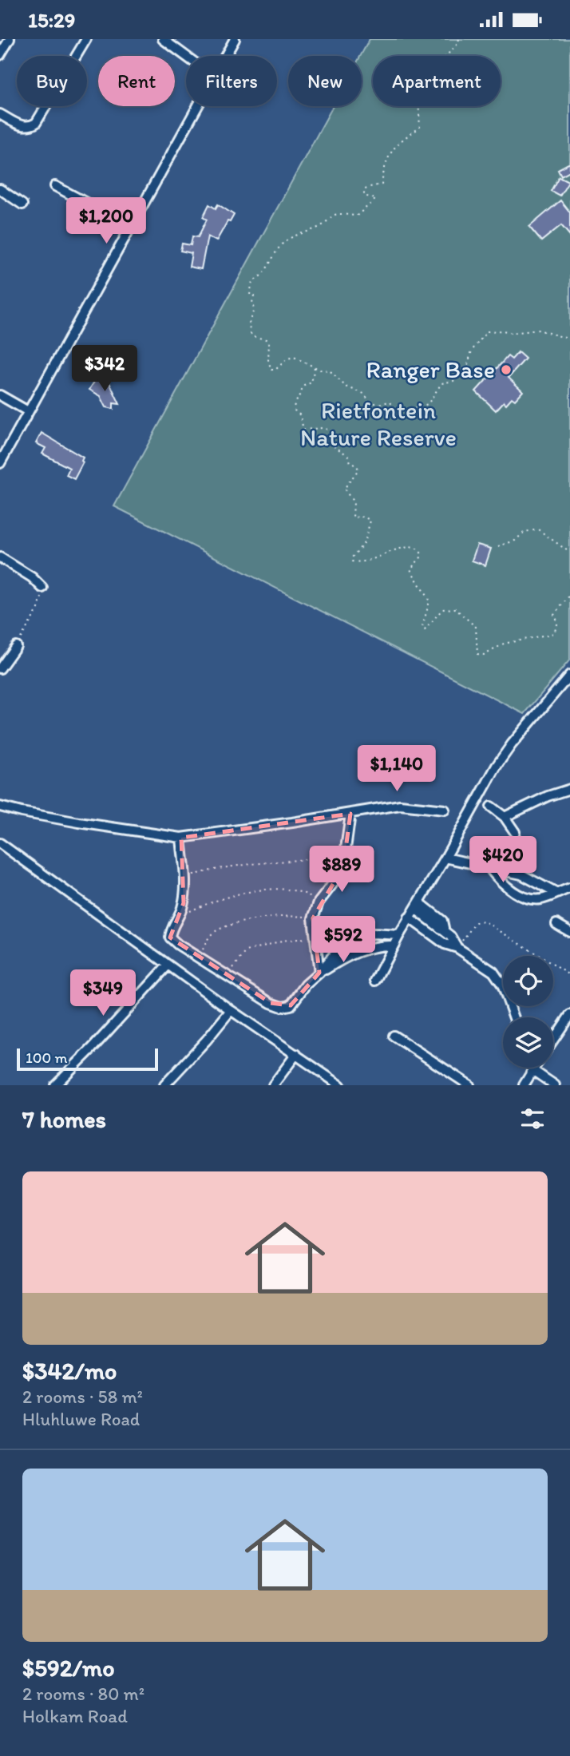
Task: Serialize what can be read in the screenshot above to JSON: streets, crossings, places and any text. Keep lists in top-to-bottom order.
{
  "parks": ["Rietfontein Nature Reserve"],
  "places": ["Ranger Base"],
  "scale_bar": "100 m",
  "page": {
    "status": "15:29",
    "chip": [
      "Buy",
      "Rent",
      "Filters",
      "New",
      "Apartment"
    ],
    "price": [
      "$1,200",
      "$342",
      "$1,140",
      "$420",
      "$889",
      "$592",
      "$349"
    ],
    "scale": "100 m",
    "heading": "7 homes",
    "list": [
      {
        "name": "$342/mo",
        "note": "2 rooms · 58 m² · Hluhluwe Road"
      },
      {
        "name": "$592/mo",
        "note": "2 rooms · 80 m² · Holkam Road"
      }
    ]
  }
}
